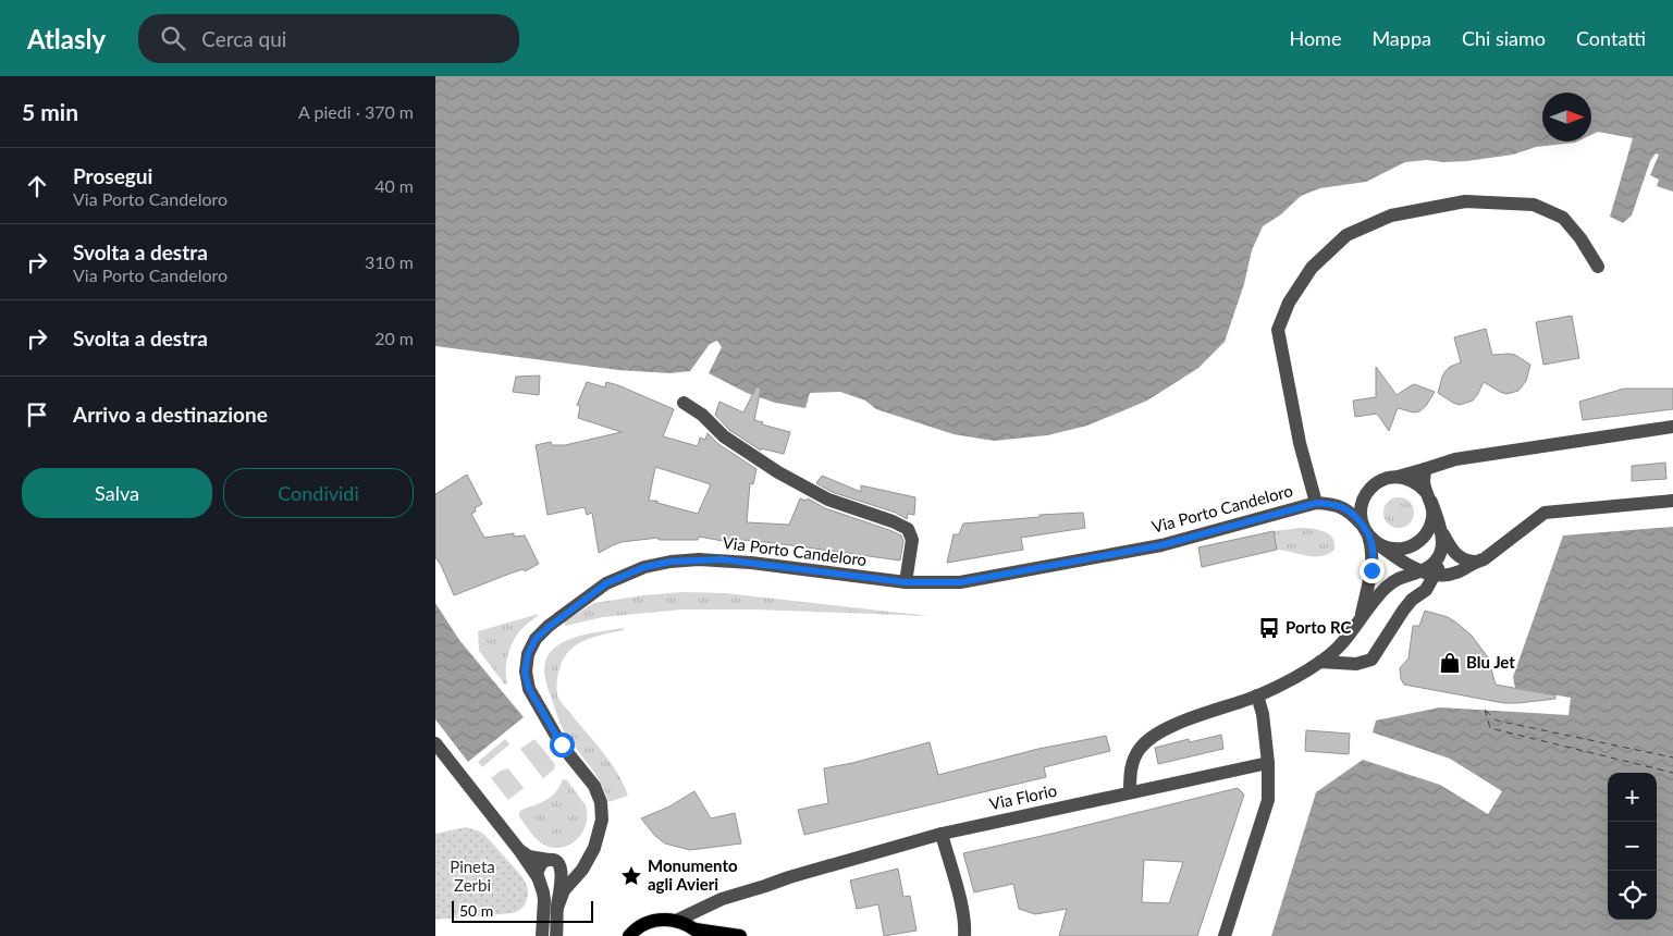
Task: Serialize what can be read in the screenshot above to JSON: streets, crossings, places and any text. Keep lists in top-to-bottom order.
{
  "streets": {
    "street": ["Via Porto Candeloro", "Via Florio"]
  },
  "parks": ["Pineta Zerbi"],
  "places": {
    "bus stop": ["Porto RC"],
    "shop": ["Blu Jet"],
    "place": ["Monumento agli Avieri"]
  },
  "scale_bar": "50 m",
  "north": "right",
  "page": {
    "header": "Atlasly",
    "search": "Cerca qui",
    "nav": [
      "Home",
      "Mappa",
      "Chi siamo",
      "Contatti"
    ],
    "heading": ["5 min", "A piedi · 370 m"],
    "list": [
      ["Prosegui", "Via Porto Candeloro", "40 m"],
      ["Svolta a destra", "Via Porto Candeloro", "310 m"],
      ["Svolta a destra", "20 m"],
      "Arrivo a destinazione"
    ],
    "buttons": ["Salva", "Condividi"],
    "map_buttons": ["+", "−"],
    "scale": "50 m"
  }
}
